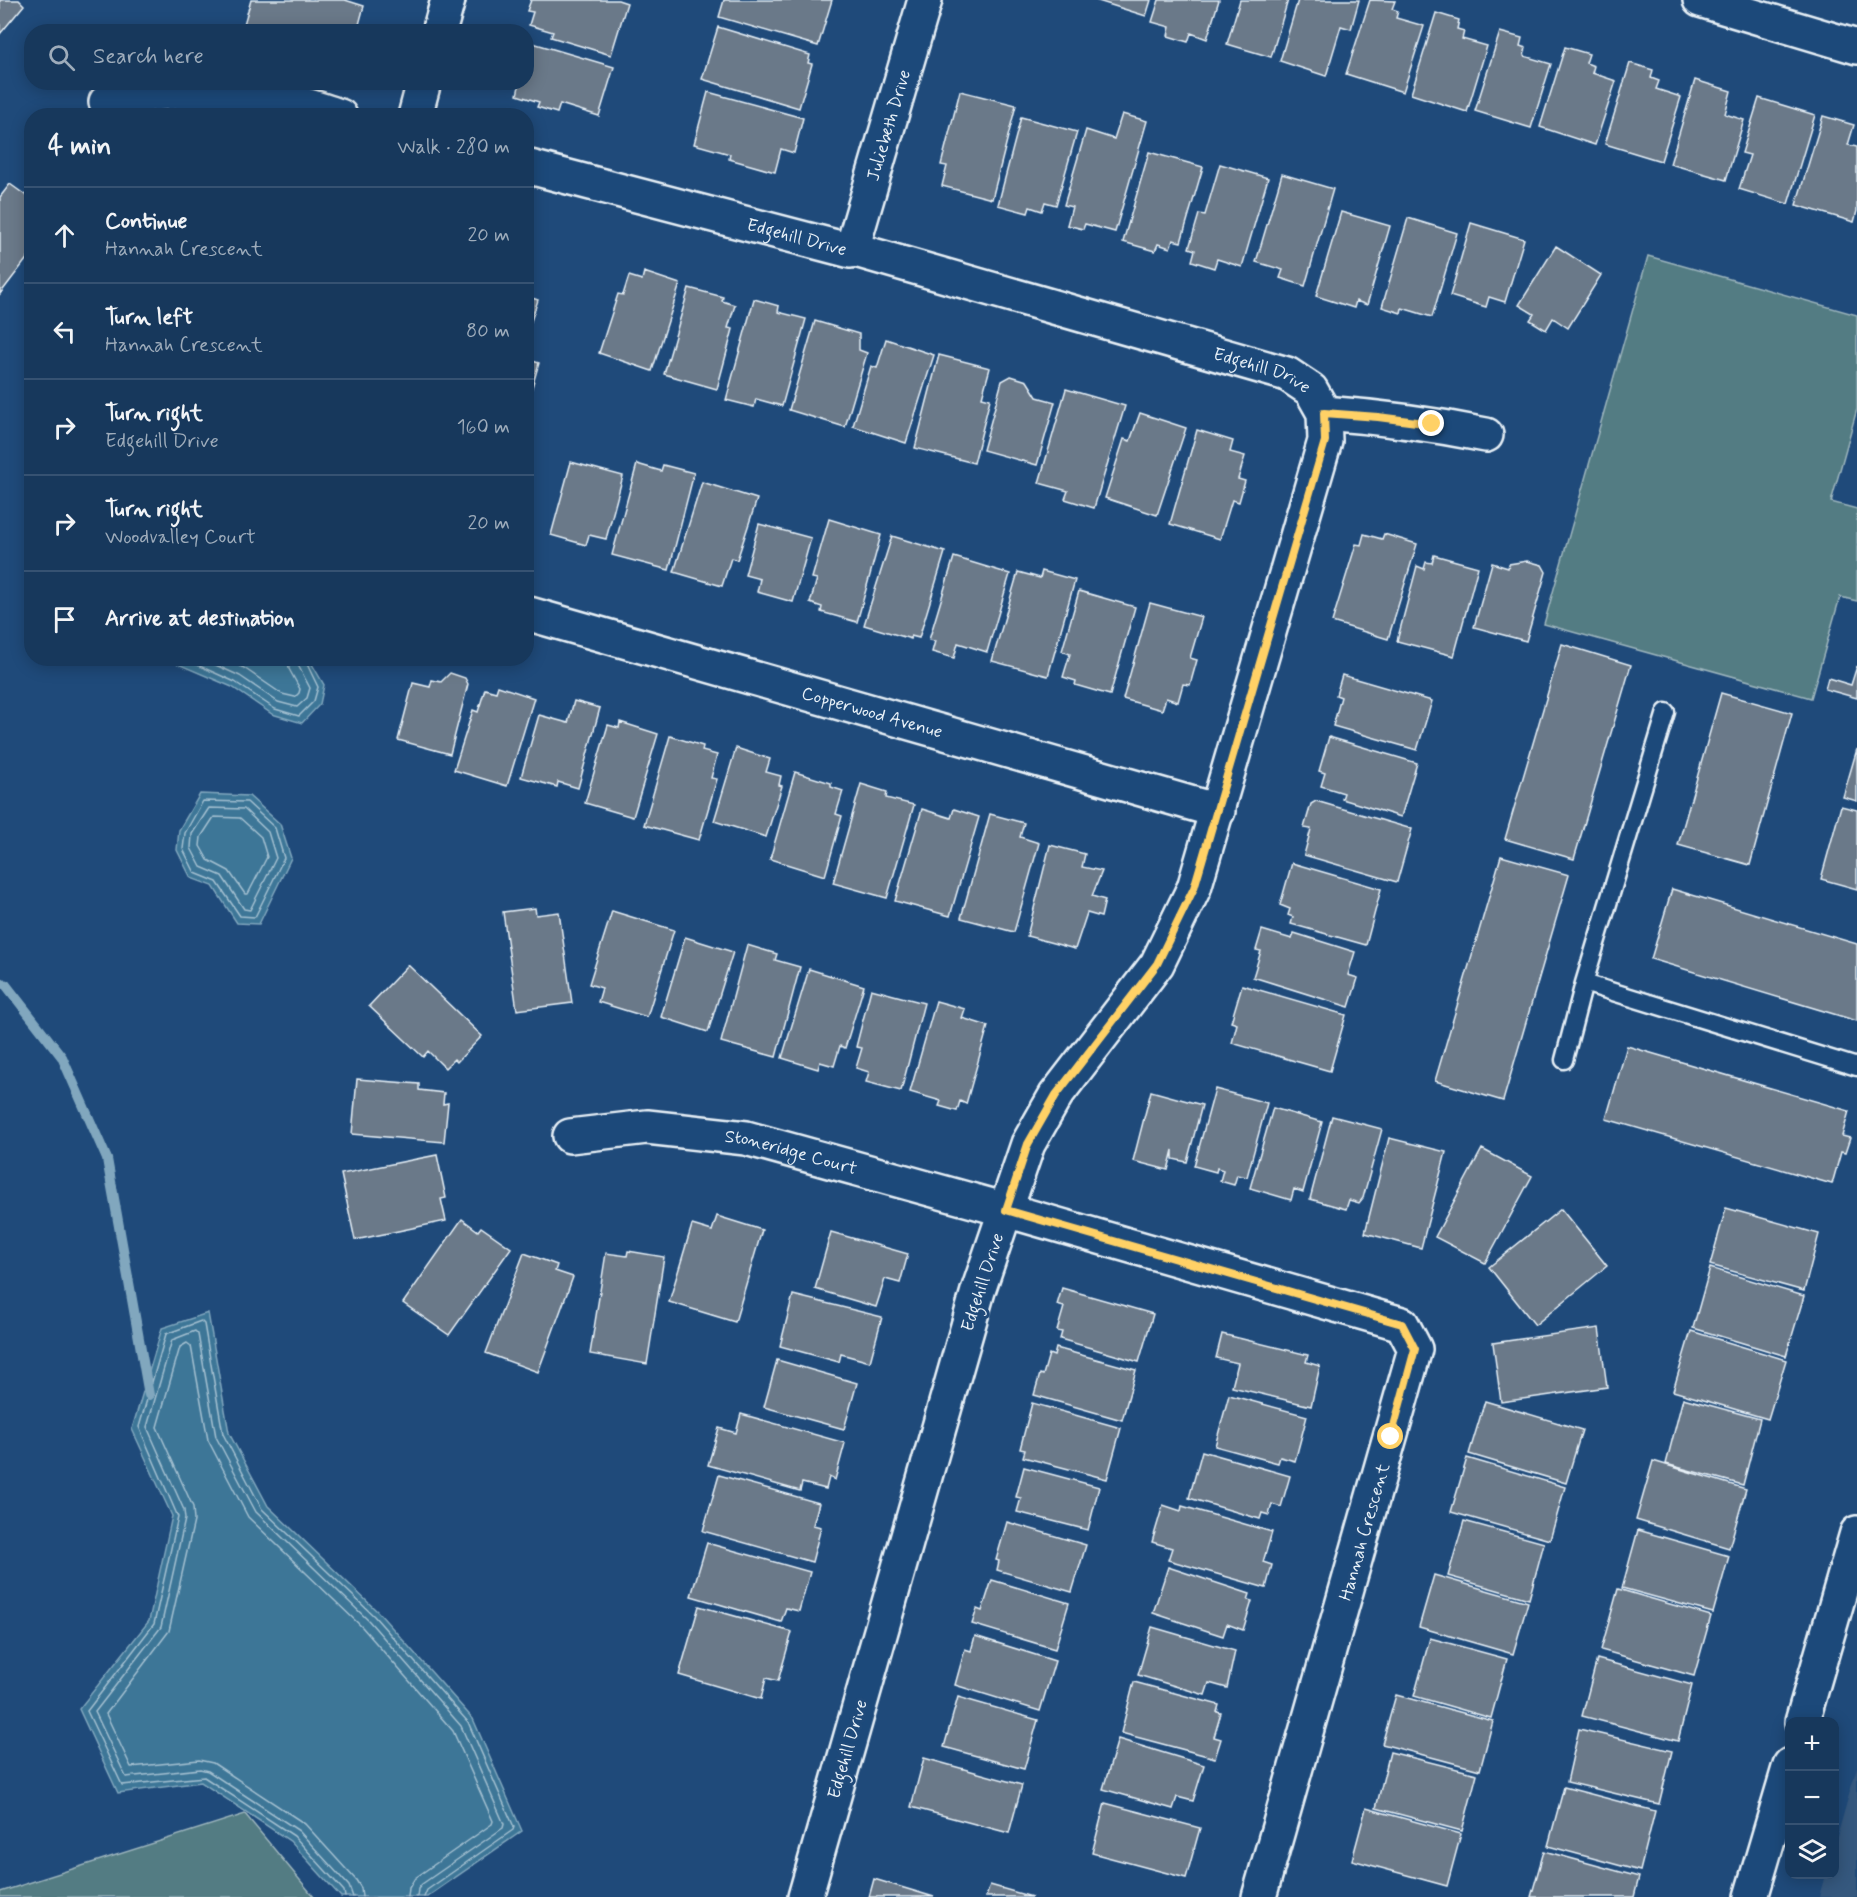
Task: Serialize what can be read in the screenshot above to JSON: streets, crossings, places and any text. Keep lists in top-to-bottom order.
{
  "streets": {
    "street": [
      "Juliebeth Drive",
      "Edgehill Drive",
      "Copperwood Avenue",
      "Stoneridge Court",
      "Hannah Crescent"
    ]
  },
  "crossings": [
    ["Juliebeth Drive", "Edgehill Drive"],
    ["Edgehill Drive", "Copperwood Avenue"],
    ["Edgehill Drive", "Stoneridge Court"],
    ["Edgehill Drive", "Hannah Crescent"],
    ["Stoneridge Court", "Hannah Crescent"]
  ],
  "page": {
    "search": "Search here",
    "heading": ["4 min", "Walk · 280 m"],
    "list": [
      ["Continue", "Hannah Crescent", "20 m"],
      ["Turn left", "Hannah Crescent", "80 m"],
      ["Turn right", "Edgehill Drive", "160 m"],
      ["Turn right", "Woodvalley Court", "20 m"],
      "Arrive at destination"
    ],
    "map_buttons": ["+", "−"]
  }
}
